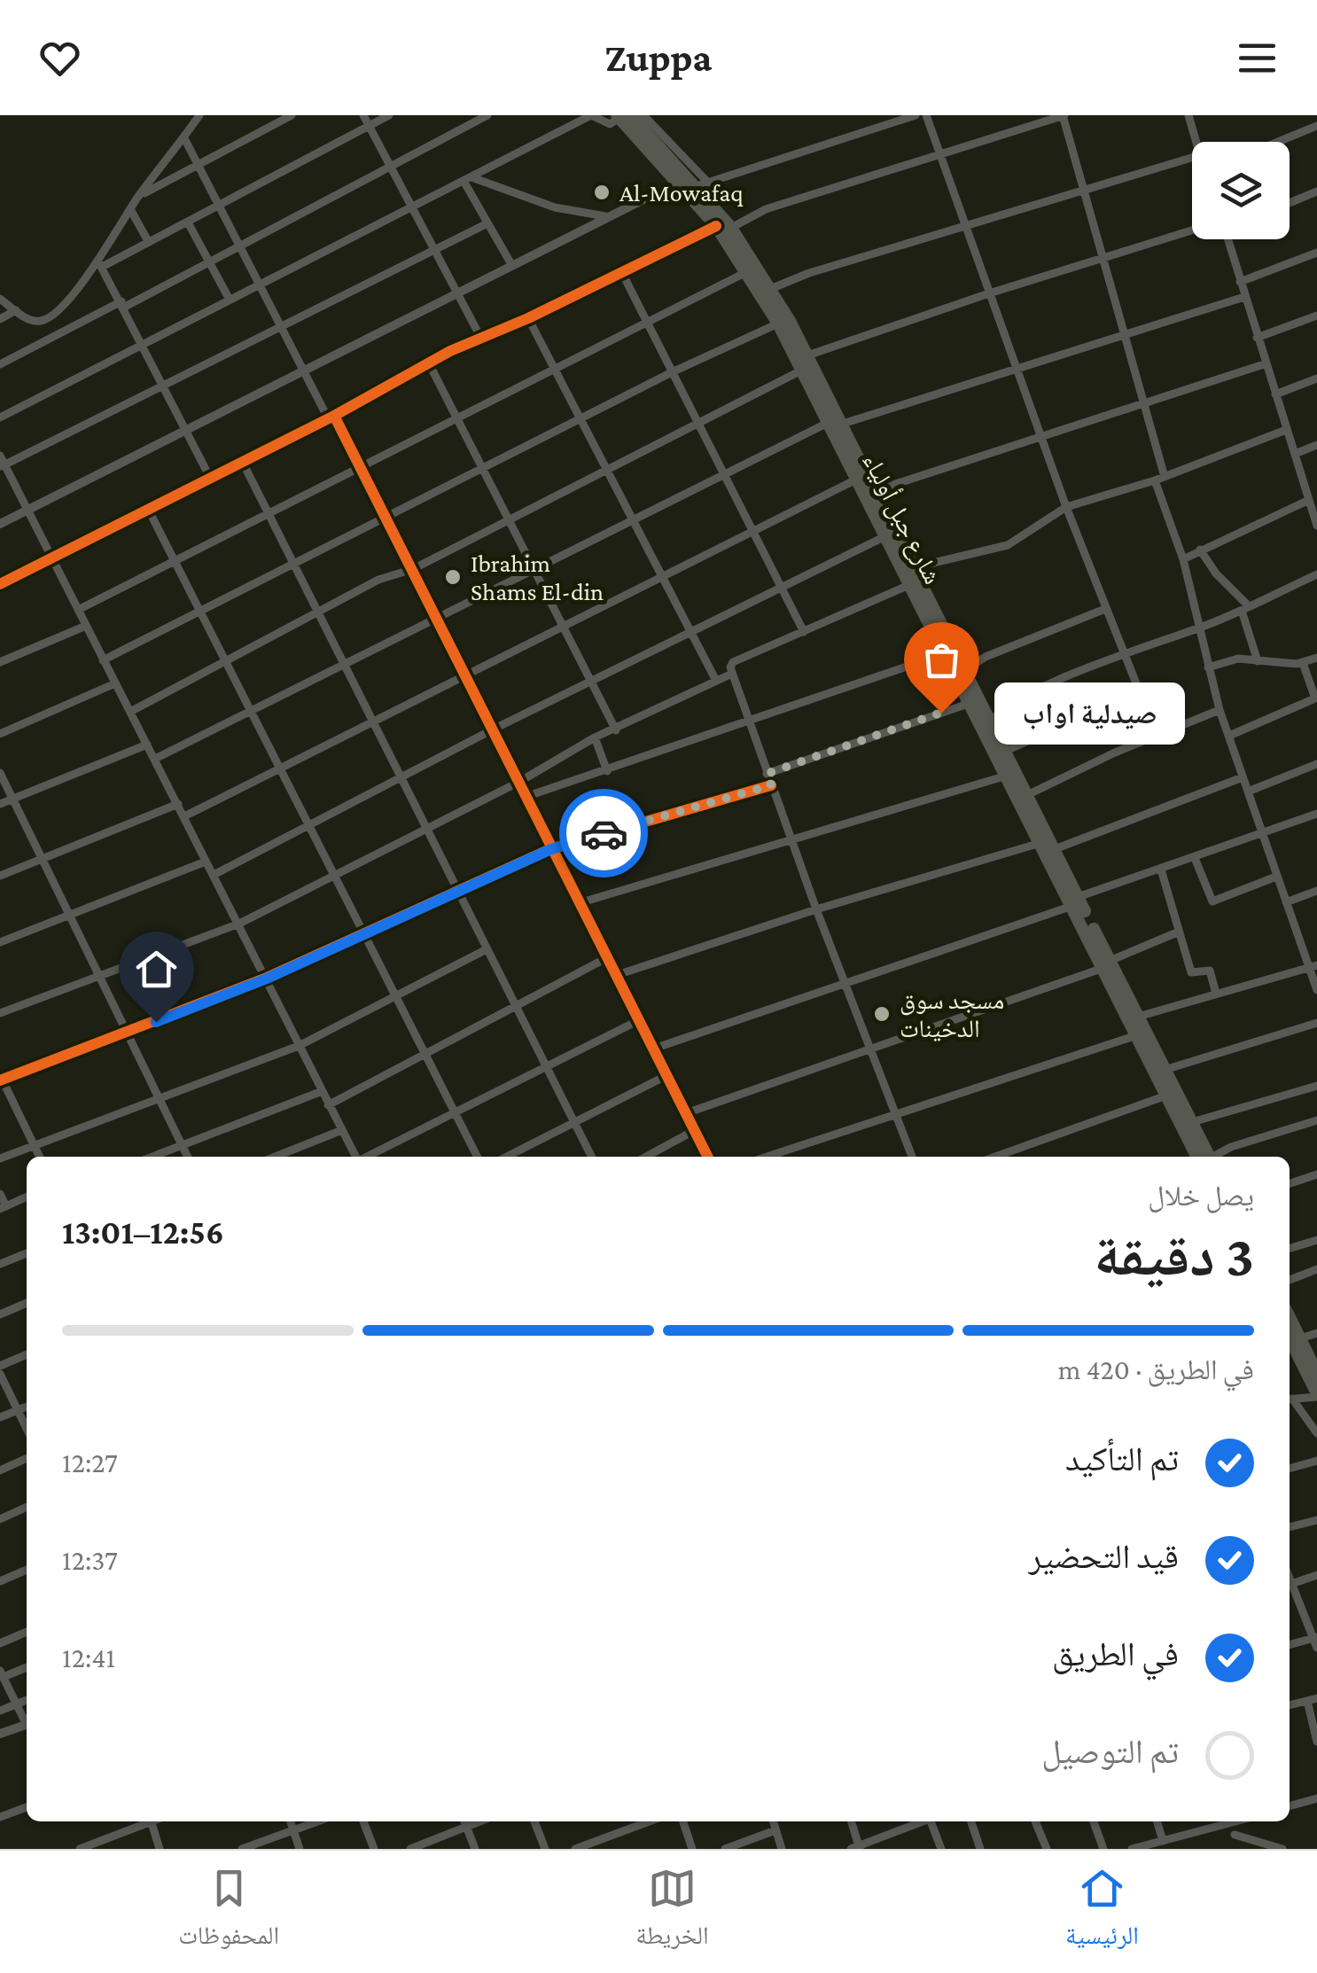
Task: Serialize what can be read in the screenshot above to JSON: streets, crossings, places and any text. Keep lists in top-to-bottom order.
{
  "streets": {
    "main road": ["شارع جبل أولياء"]
  },
  "places": [
    "Al-Mowafaq",
    "Ibrahim Shams El-din",
    "صيدلية اواب",
    "مسجد سوق الدخينات"
  ],
  "page": {
    "header": "Zuppa",
    "bubble": "صيدلية اواب",
    "heading": ["3 دقيقة", "يصل خلال", "12:56–13:01"],
    "bar": "في الطريق · 420 m",
    "list": [
      ["تم التأكيد", "12:27"],
      ["قيد التحضير", "12:37"],
      ["في الطريق", "12:41"],
      "تم التوصيل"
    ],
    "tabs": ["الرئيسية", "الخريطة", "المحفوظات"]
  }
}
